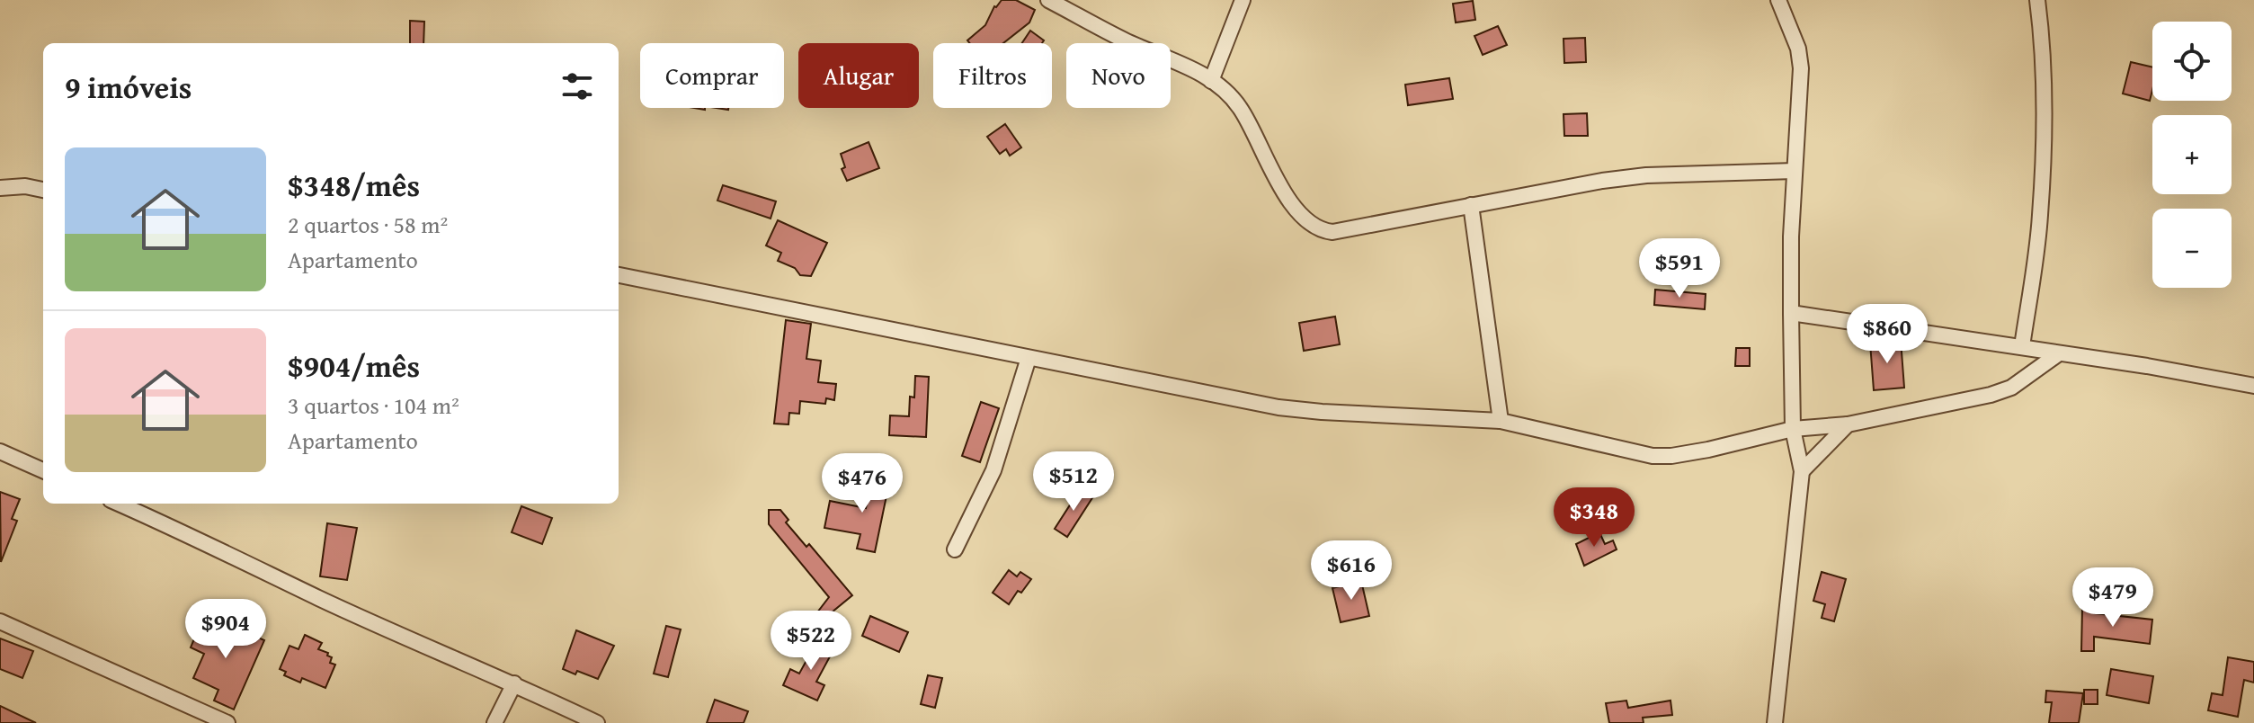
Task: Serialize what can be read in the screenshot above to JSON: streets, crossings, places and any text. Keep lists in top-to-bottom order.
{
  "page": {
    "map_buttons": ["+", "−"],
    "chip": [
      "Comprar",
      "Alugar",
      "Filtros",
      "Novo"
    ],
    "heading": "9 imóveis",
    "list": [
      {
        "name": "$348/mês",
        "note": "2 quartos · 58 m² · Apartamento"
      },
      {
        "name": "$904/mês",
        "note": "3 quartos · 104 m² · Apartamento"
      }
    ],
    "price": [
      "$591",
      "$860",
      "$512",
      "$476",
      "$348",
      "$616",
      "$479",
      "$904",
      "$522"
    ]
  }
}
